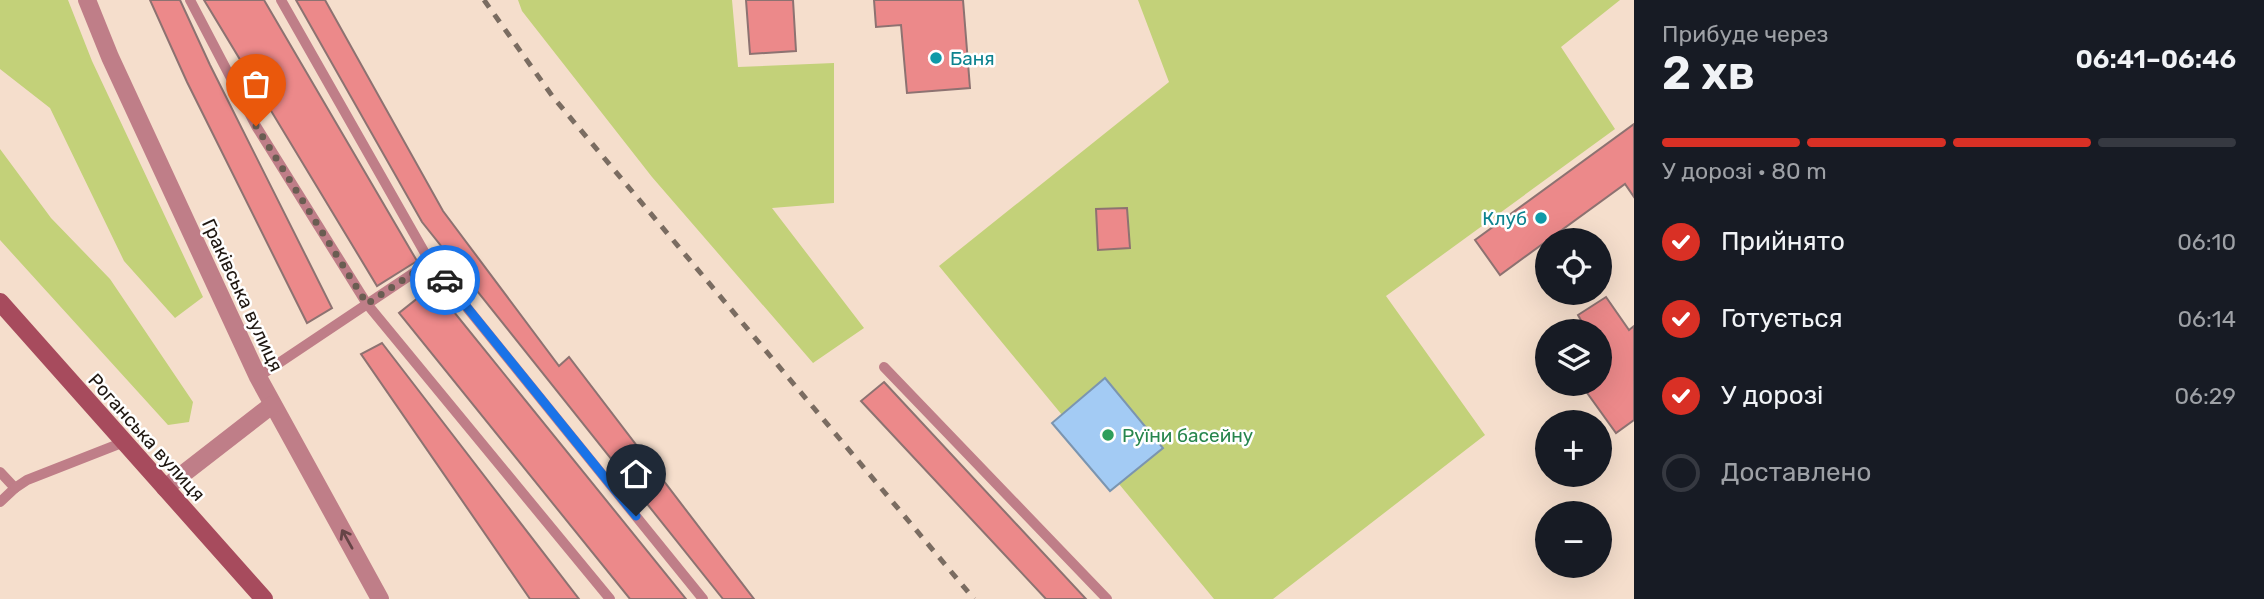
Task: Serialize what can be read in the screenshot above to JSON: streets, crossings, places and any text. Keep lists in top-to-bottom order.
{
  "streets": {
    "main road": ["Роганська вулиця"],
    "street": ["Граківська вулиця"]
  },
  "places": ["Баня", "Клуб", "Руїни басейну"],
  "page": {
    "heading": ["2 хв", "Прибуде через", "06:41–06:46"],
    "bar": "У дорозі · 80 m",
    "list": [
      ["Прийнято", "06:10"],
      ["Готується", "06:14"],
      ["У дорозі", "06:29"],
      "Доставлено"
    ],
    "map_buttons": ["+", "−"]
  }
}
